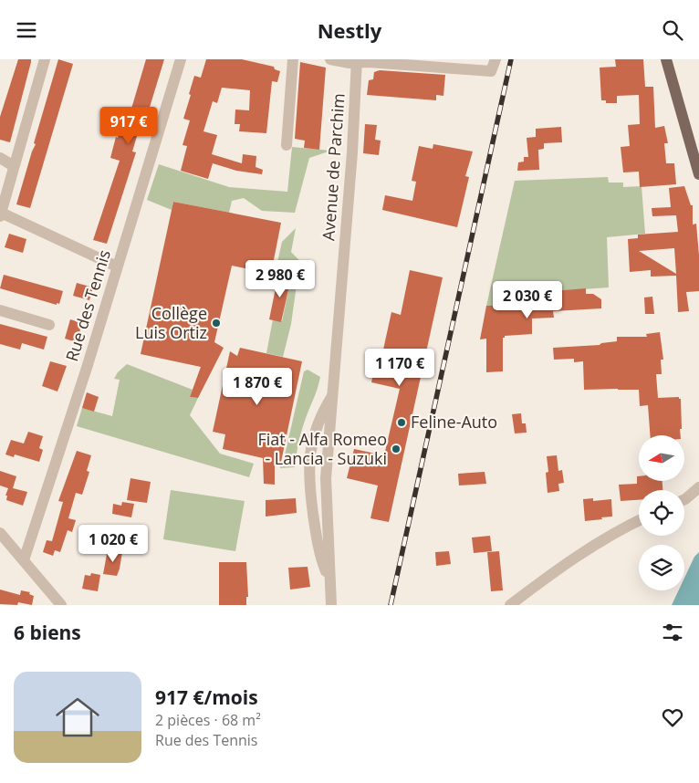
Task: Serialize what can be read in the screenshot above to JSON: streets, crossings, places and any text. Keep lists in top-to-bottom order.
{
  "streets": {
    "street": ["Avenue de Parchim", "Rue des Tennis"]
  },
  "places": ["Collège Luis Ortiz", "Feline-Auto", "Fiat - Alfa Romeo - Lancia - Suzuki"],
  "north": "left",
  "page": {
    "header": "Nestly",
    "price": [
      "917 €",
      "2 980 €",
      "2 030 €",
      "1 170 €",
      "1 870 €",
      "1 020 €"
    ],
    "heading": "6 biens",
    "list": [
      {
        "name": "917 €/mois",
        "note": "2 pièces · 68 m² · Rue des Tennis"
      }
    ]
  }
}
